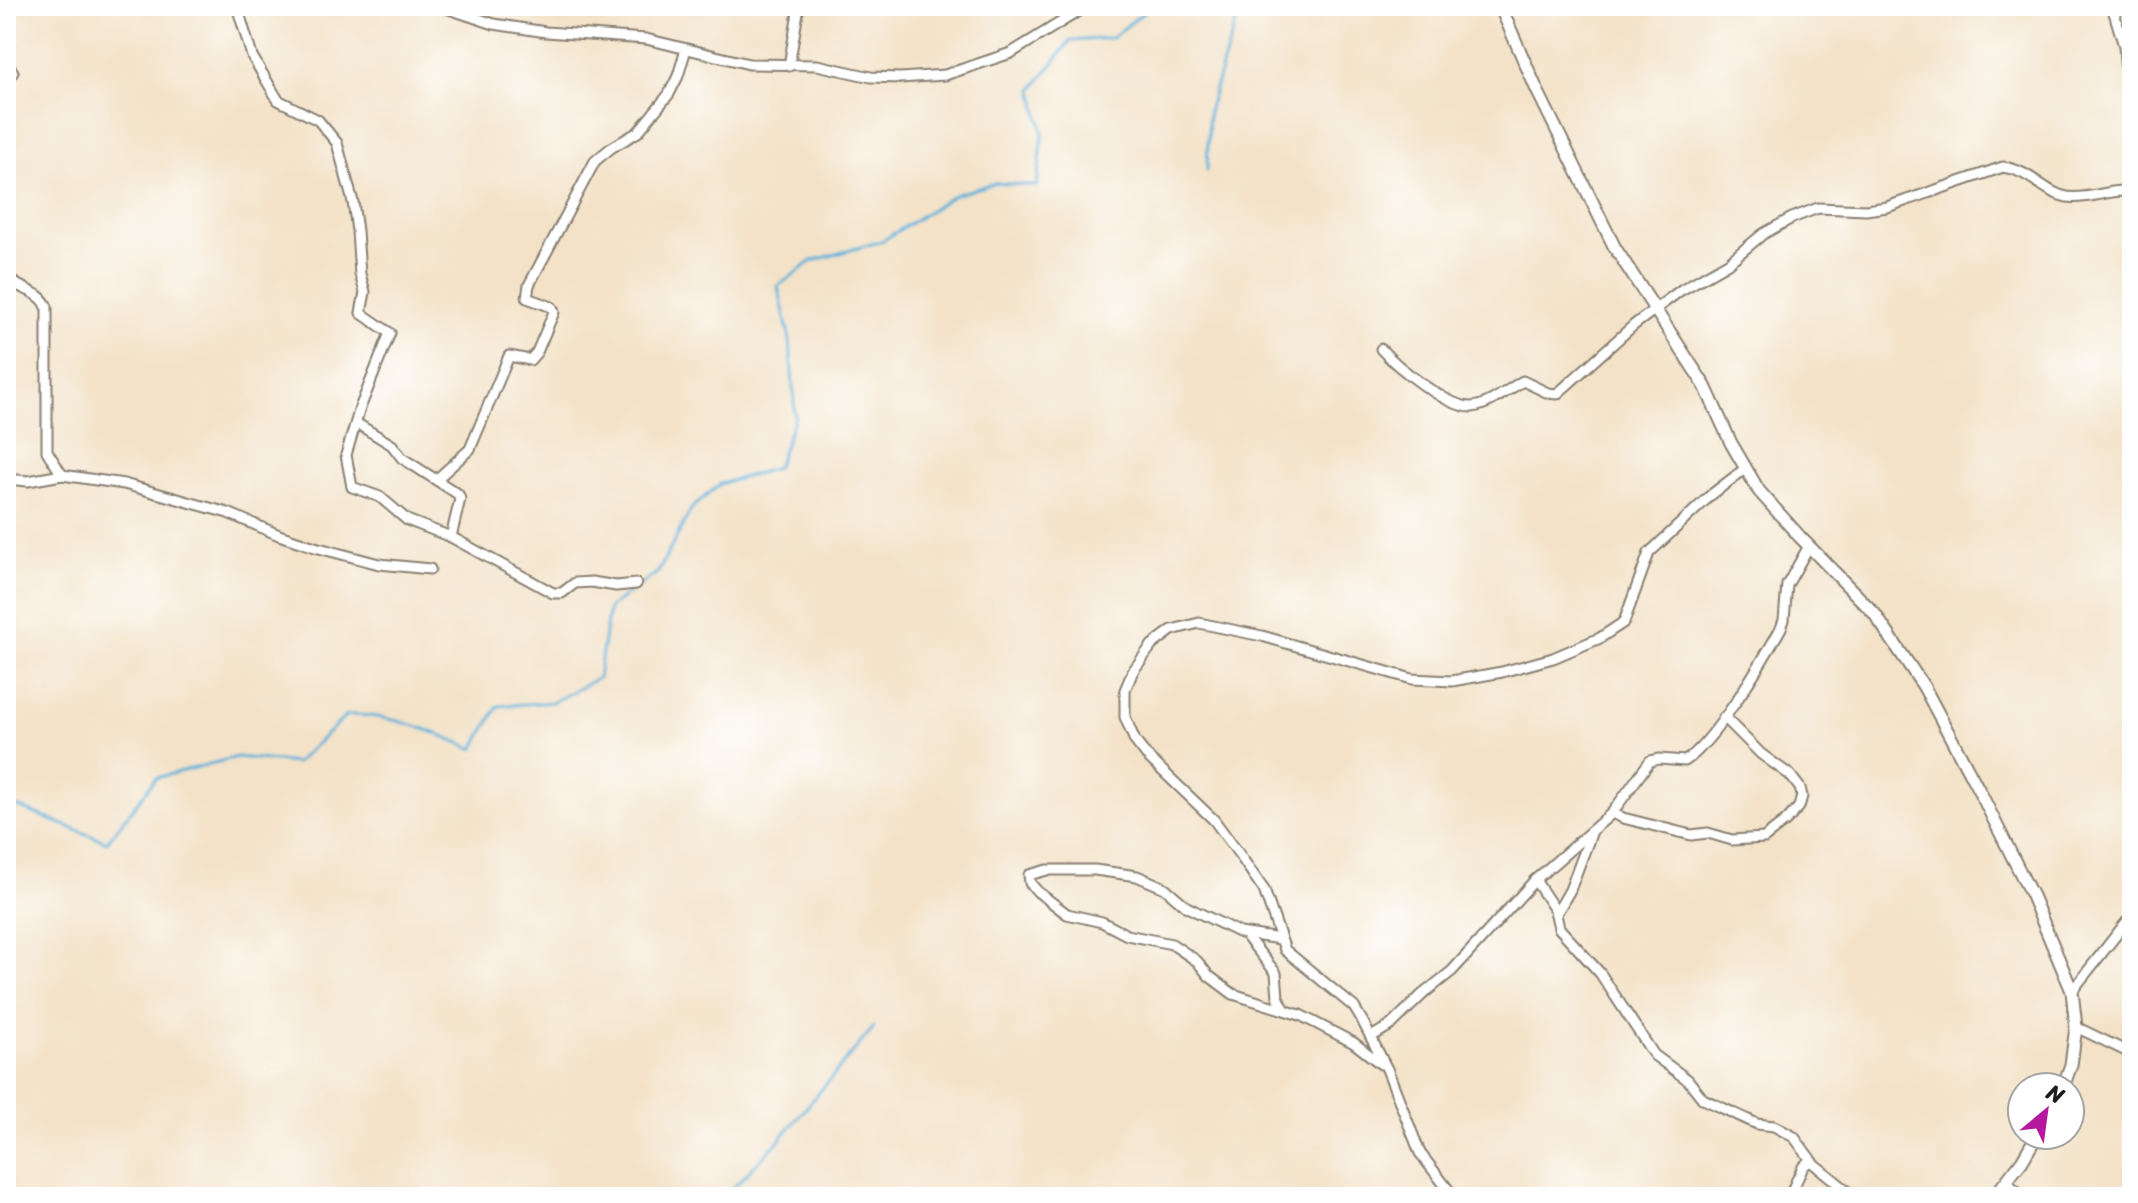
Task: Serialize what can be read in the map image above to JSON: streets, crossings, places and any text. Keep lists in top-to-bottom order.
{
  "north": "top right"
}
